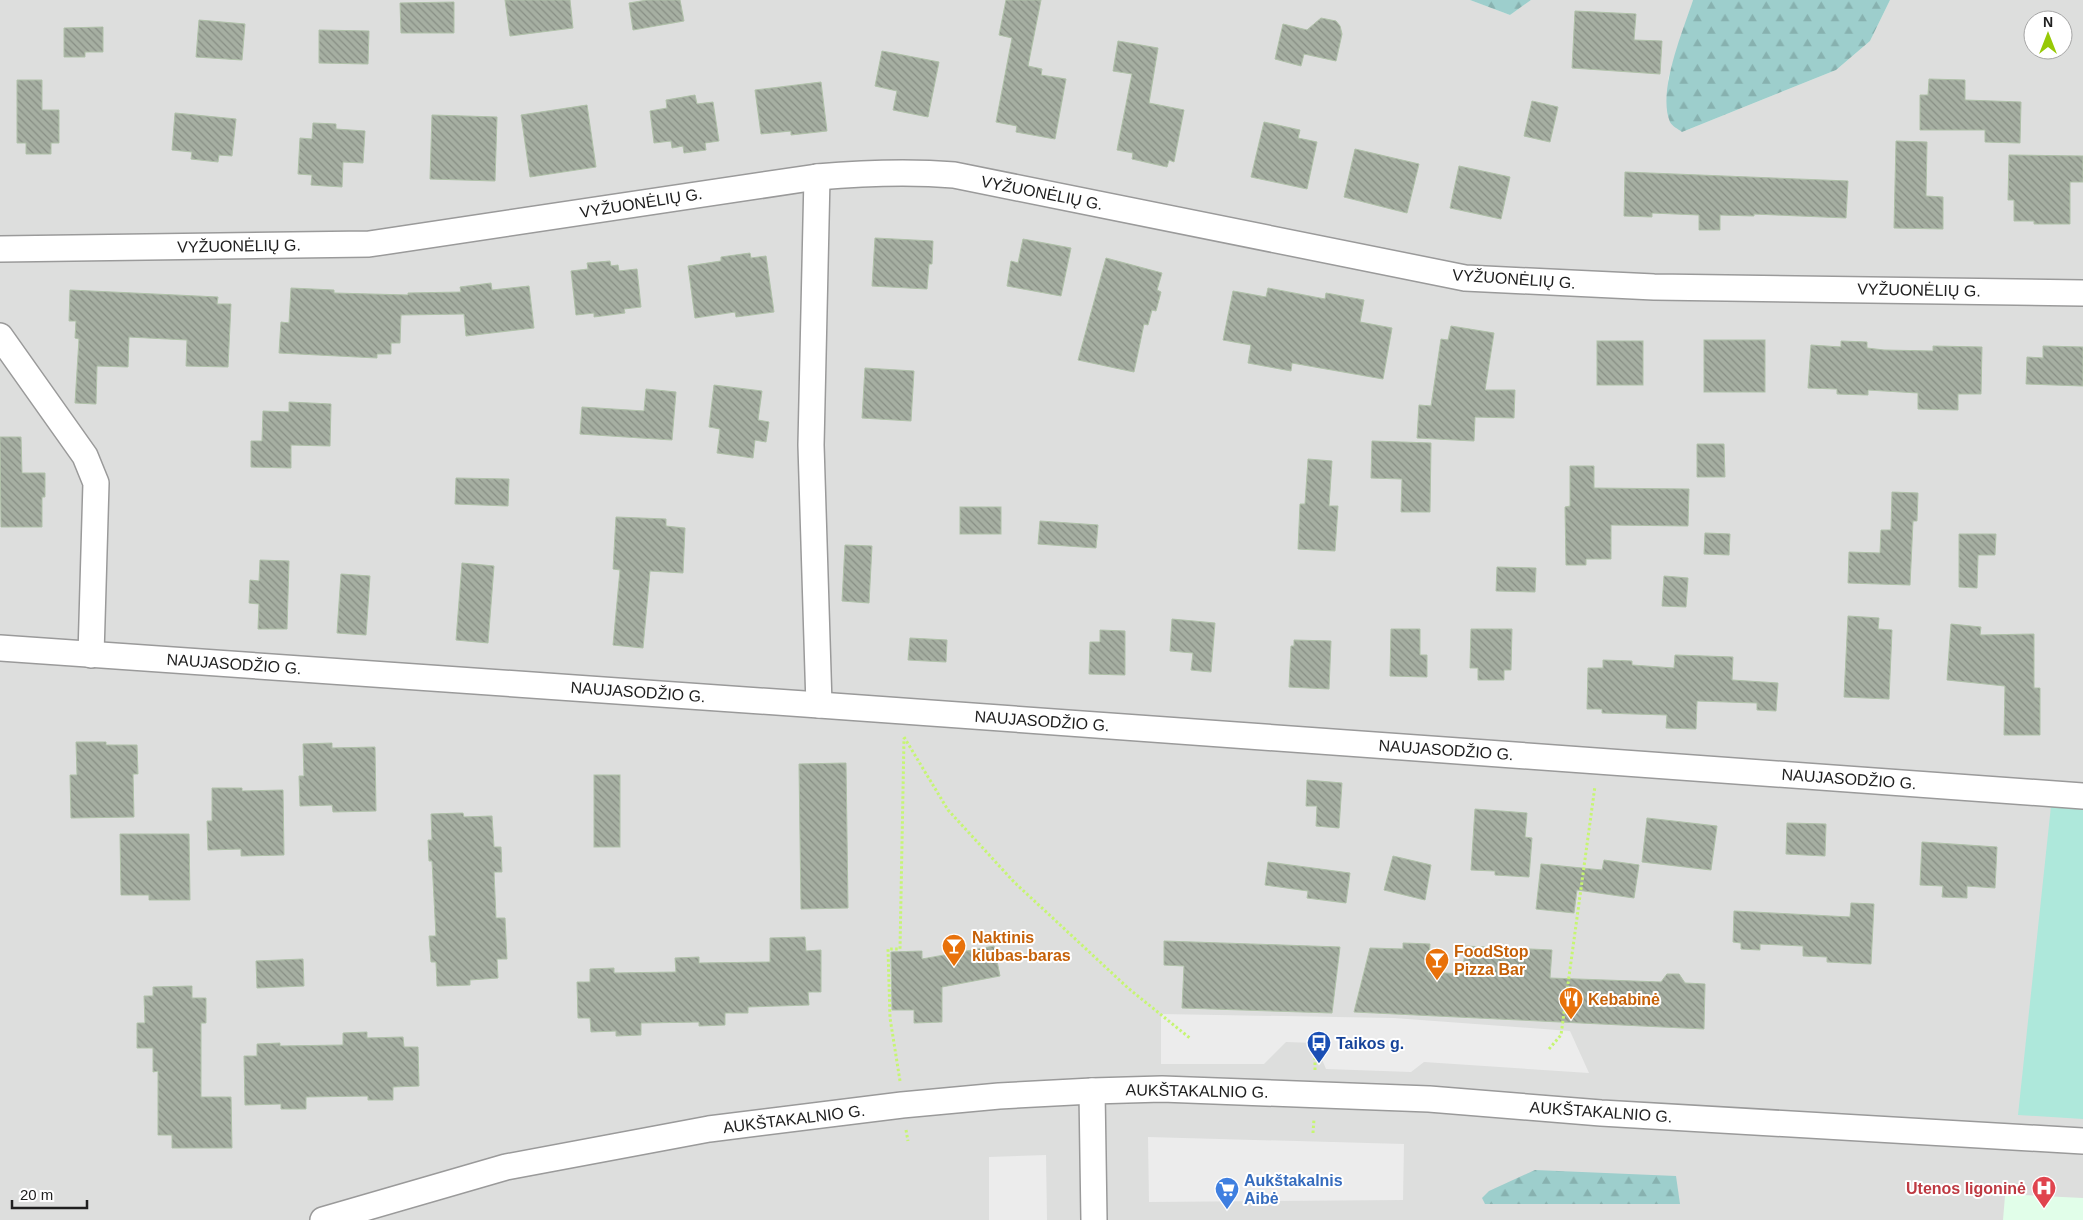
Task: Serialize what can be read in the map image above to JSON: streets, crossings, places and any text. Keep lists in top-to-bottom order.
{
  "streets": {
    "street": ["VYŽUONĖLIŲ G.", "NAUJASODŽIO G.", "AUKŠTAKALNIO G."]
  },
  "places": {
    "bar": ["Naktinis klubas-baras", "FoodStop Pizza Bar"],
    "restaurant": ["Kebabinė"],
    "bus stop": ["Taikos g."],
    "hospital": ["Utenos ligoninė"],
    "supermarket": ["Aukštakalnis Aibė"]
  },
  "scale_bar": "20 m",
  "north": "top"
}
